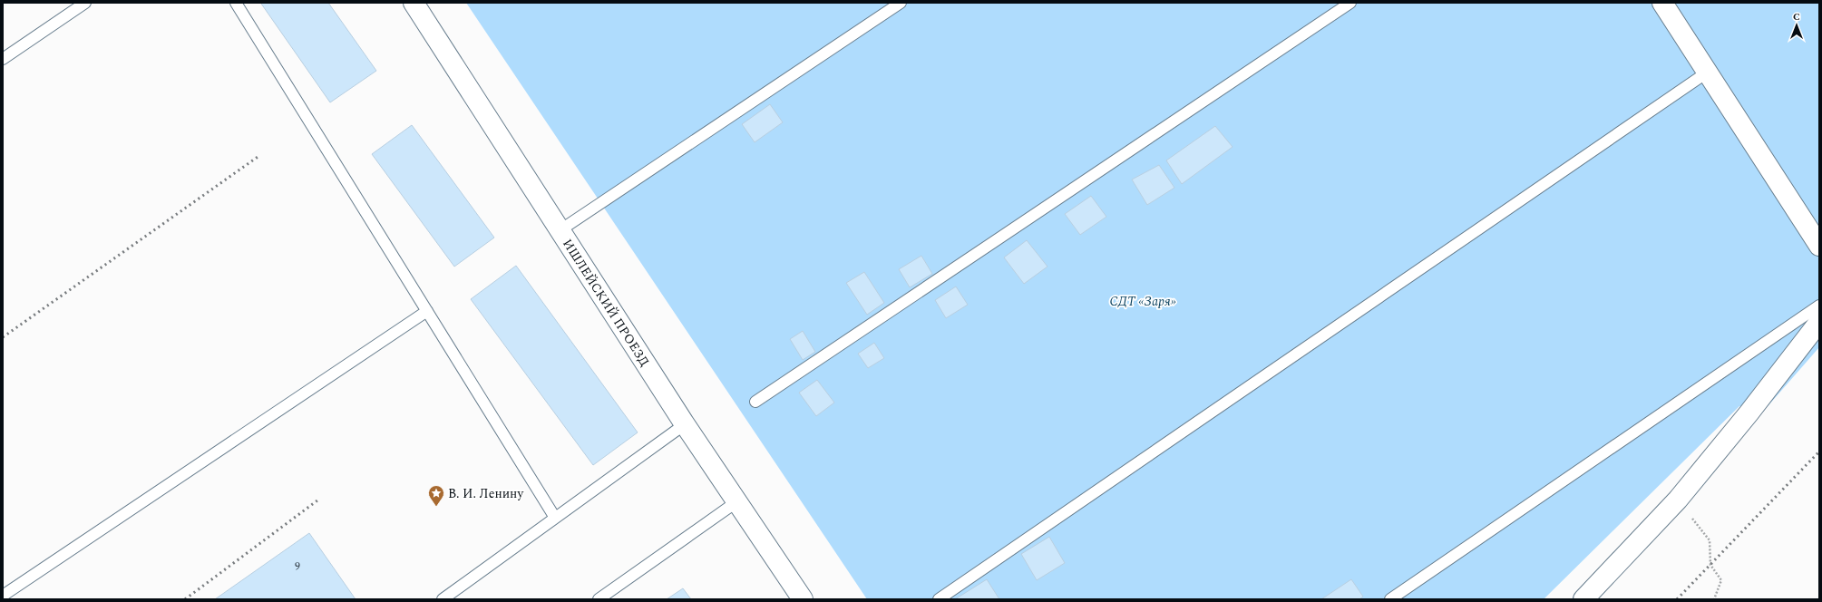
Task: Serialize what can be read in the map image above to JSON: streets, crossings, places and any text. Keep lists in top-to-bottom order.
{
  "streets": {
    "street": ["ИШЛЕЙСКИЙ ПРОЕЗД"]
  },
  "parks": ["СДТ «Заря»"],
  "places": {
    "place": ["В. И. Ленину"]
  },
  "house_numbers": ["9"],
  "north": "top"
}
